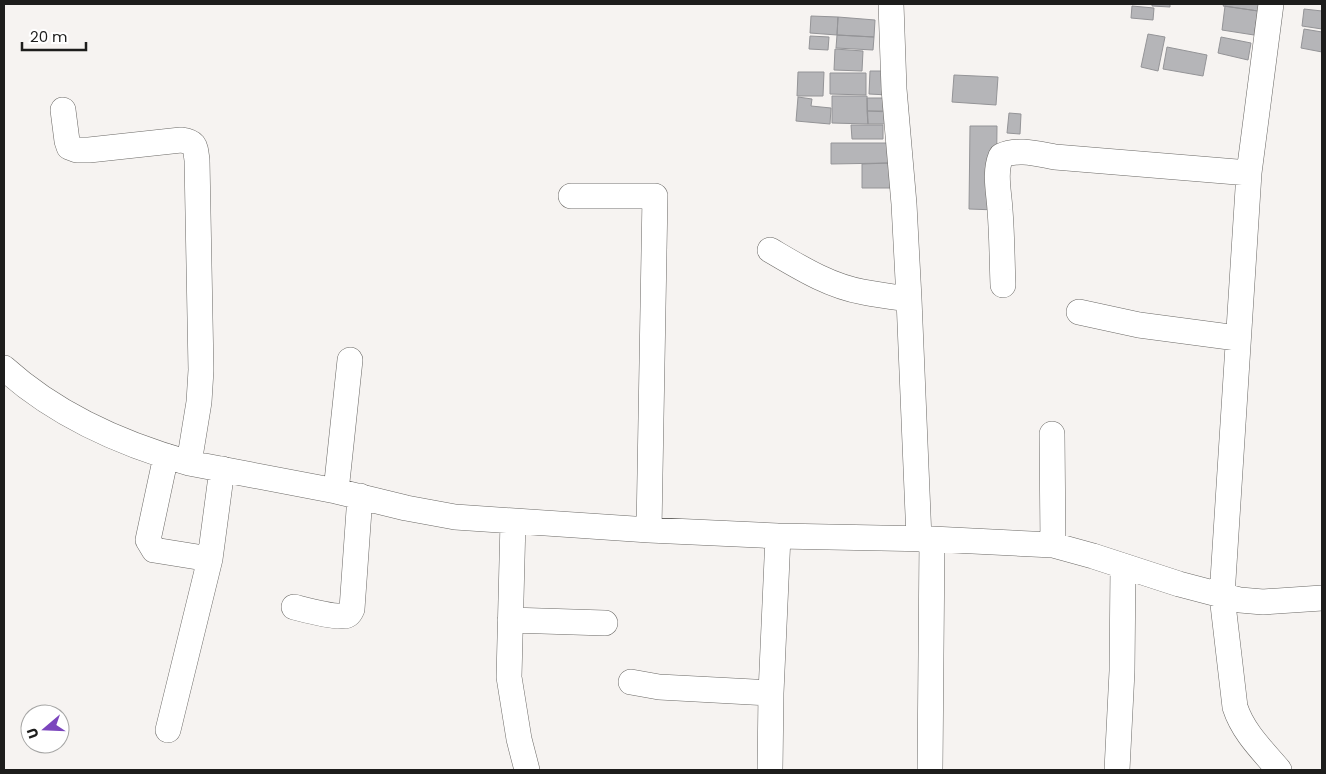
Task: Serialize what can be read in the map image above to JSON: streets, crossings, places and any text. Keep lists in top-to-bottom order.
{
  "scale_bar": "20 m",
  "north": "left"
}
